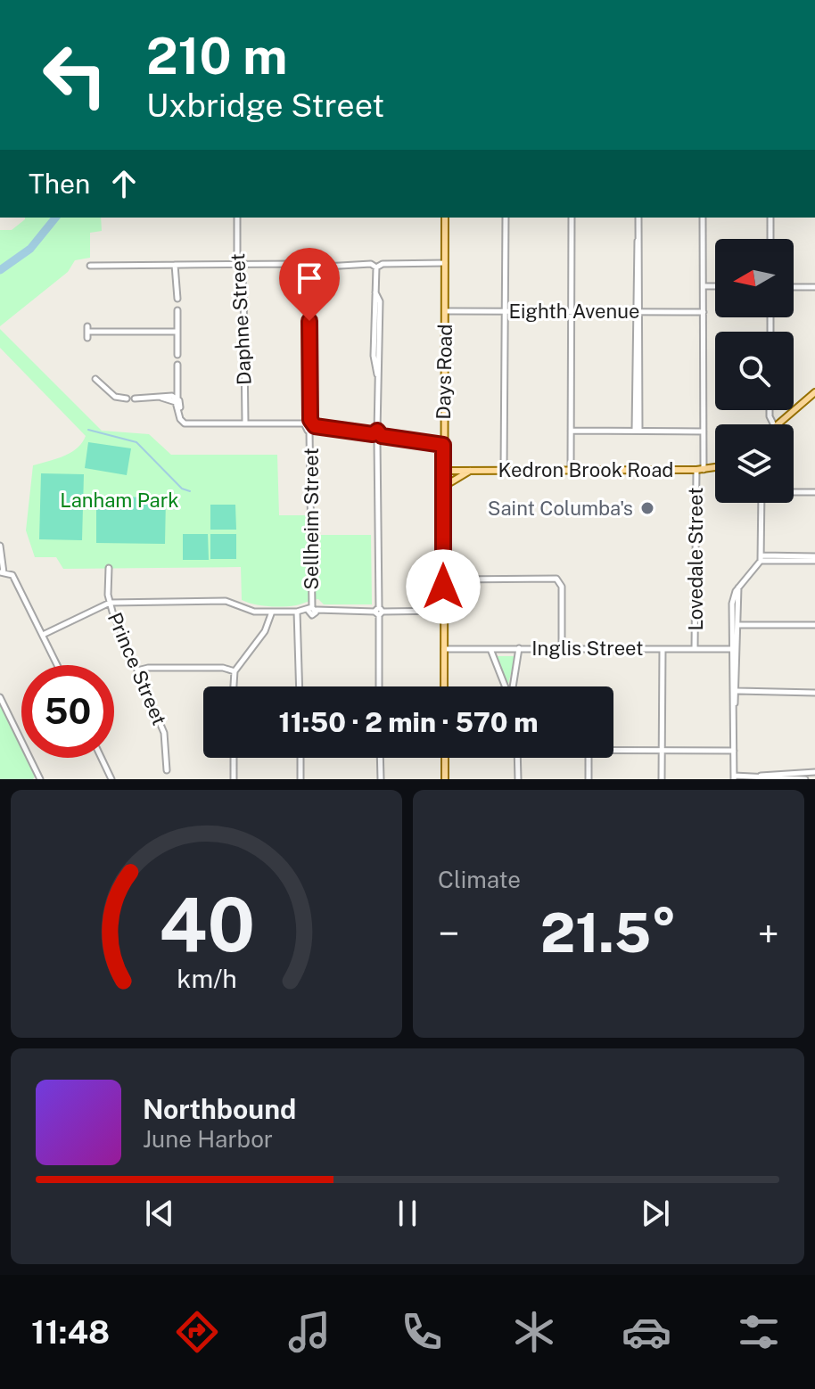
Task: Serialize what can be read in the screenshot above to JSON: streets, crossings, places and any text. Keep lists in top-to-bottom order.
{
  "streets": {
    "main road": ["Days Road", "Kedron Brook Road"],
    "street": [
      "Eighth Avenue",
      "Daphne Street",
      "Sellheim Street",
      "Lovedale Street",
      "Inglis Street",
      "Prince Street"
    ]
  },
  "crossings": [
    ["Eighth Avenue", "Days Road"],
    ["Eighth Avenue", "Lovedale Street"],
    ["Days Road", "Kedron Brook Road"],
    ["Days Road", "Inglis Street"],
    ["Kedron Brook Road", "Lovedale Street"],
    ["Lovedale Street", "Inglis Street"]
  ],
  "parks": ["Lanham Park"],
  "places": ["Saint Columba's"],
  "north": "left",
  "page": {
    "turn": ["210 m", "Uxbridge Street"],
    "then": "Then",
    "limit": "50",
    "trip": "11:50 · 2 min · 570 m",
    "tile": "Climate",
    "heat": ["−", "21.5°", "+"],
    "song": ["Northbound", "June Harbor"],
    "tabs": "11:48",
    "gauge": ["40", "km/h"]
  }
}
